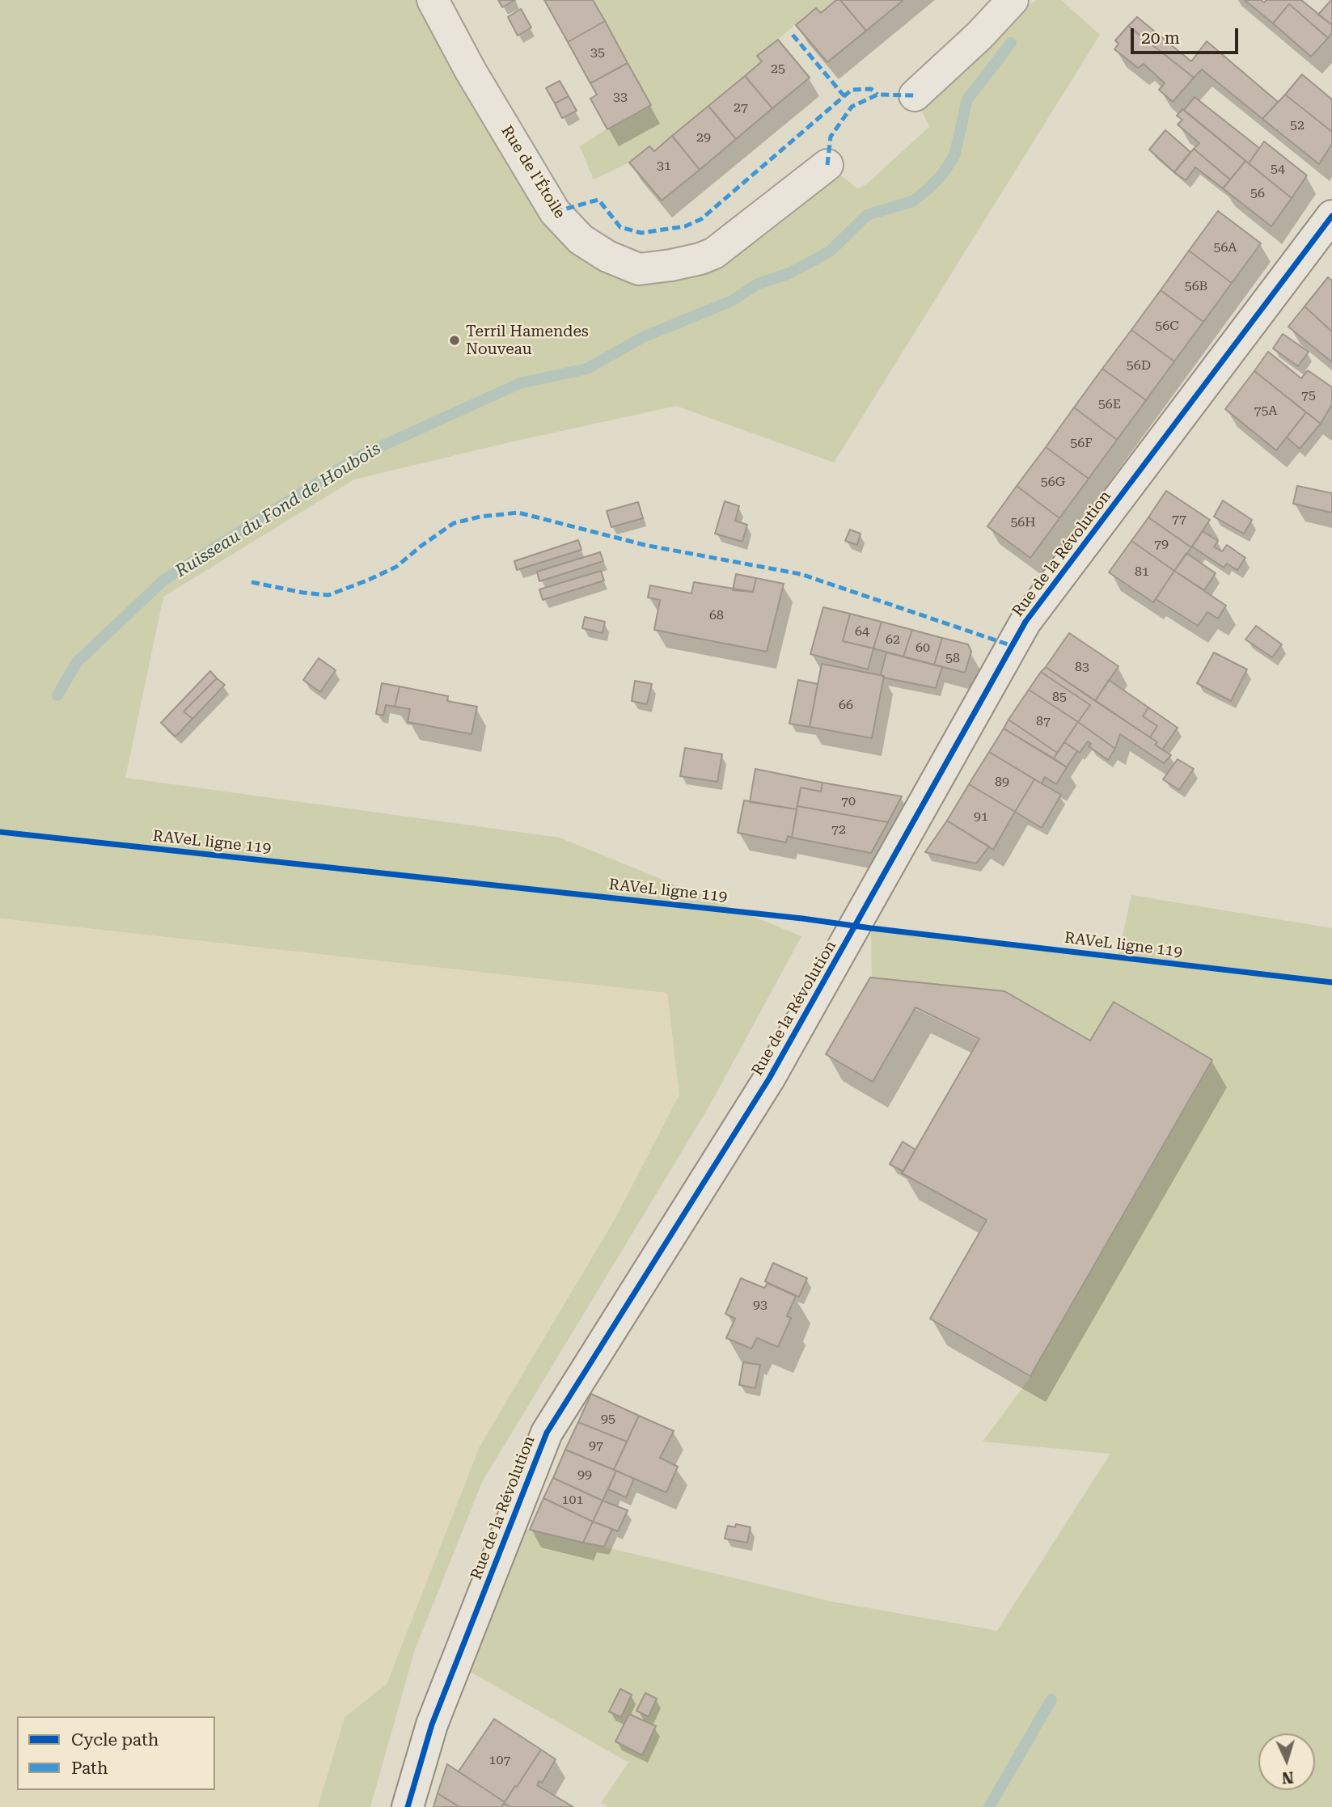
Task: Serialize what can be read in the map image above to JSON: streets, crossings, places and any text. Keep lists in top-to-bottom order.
{
  "streets": {
    "street": ["Rue de l'Étoile", "Rue de la Révolution"],
    "cycle path": ["RAVeL ligne 119"]
  },
  "water": ["Ruisseau du Fond de Houbois"],
  "places": ["Terril Hamendes Nouveau"],
  "house_numbers": [
    "35",
    "25",
    "33",
    "27",
    "52",
    "29",
    "31",
    "54",
    "56",
    "56A",
    "56B",
    "56C",
    "56D",
    "75",
    "56E",
    "75A",
    "56F",
    "56G",
    "77",
    "56H",
    "79",
    "81",
    "68",
    "64",
    "62",
    "60",
    "58",
    "83",
    "85",
    "66",
    "87",
    "89",
    "70",
    "91",
    "72",
    "93",
    "95",
    "97",
    "99",
    "101",
    "107"
  ],
  "legend": ["Cycle path", "Path"],
  "scale_bar": "20 m",
  "north": "bottom"
}
